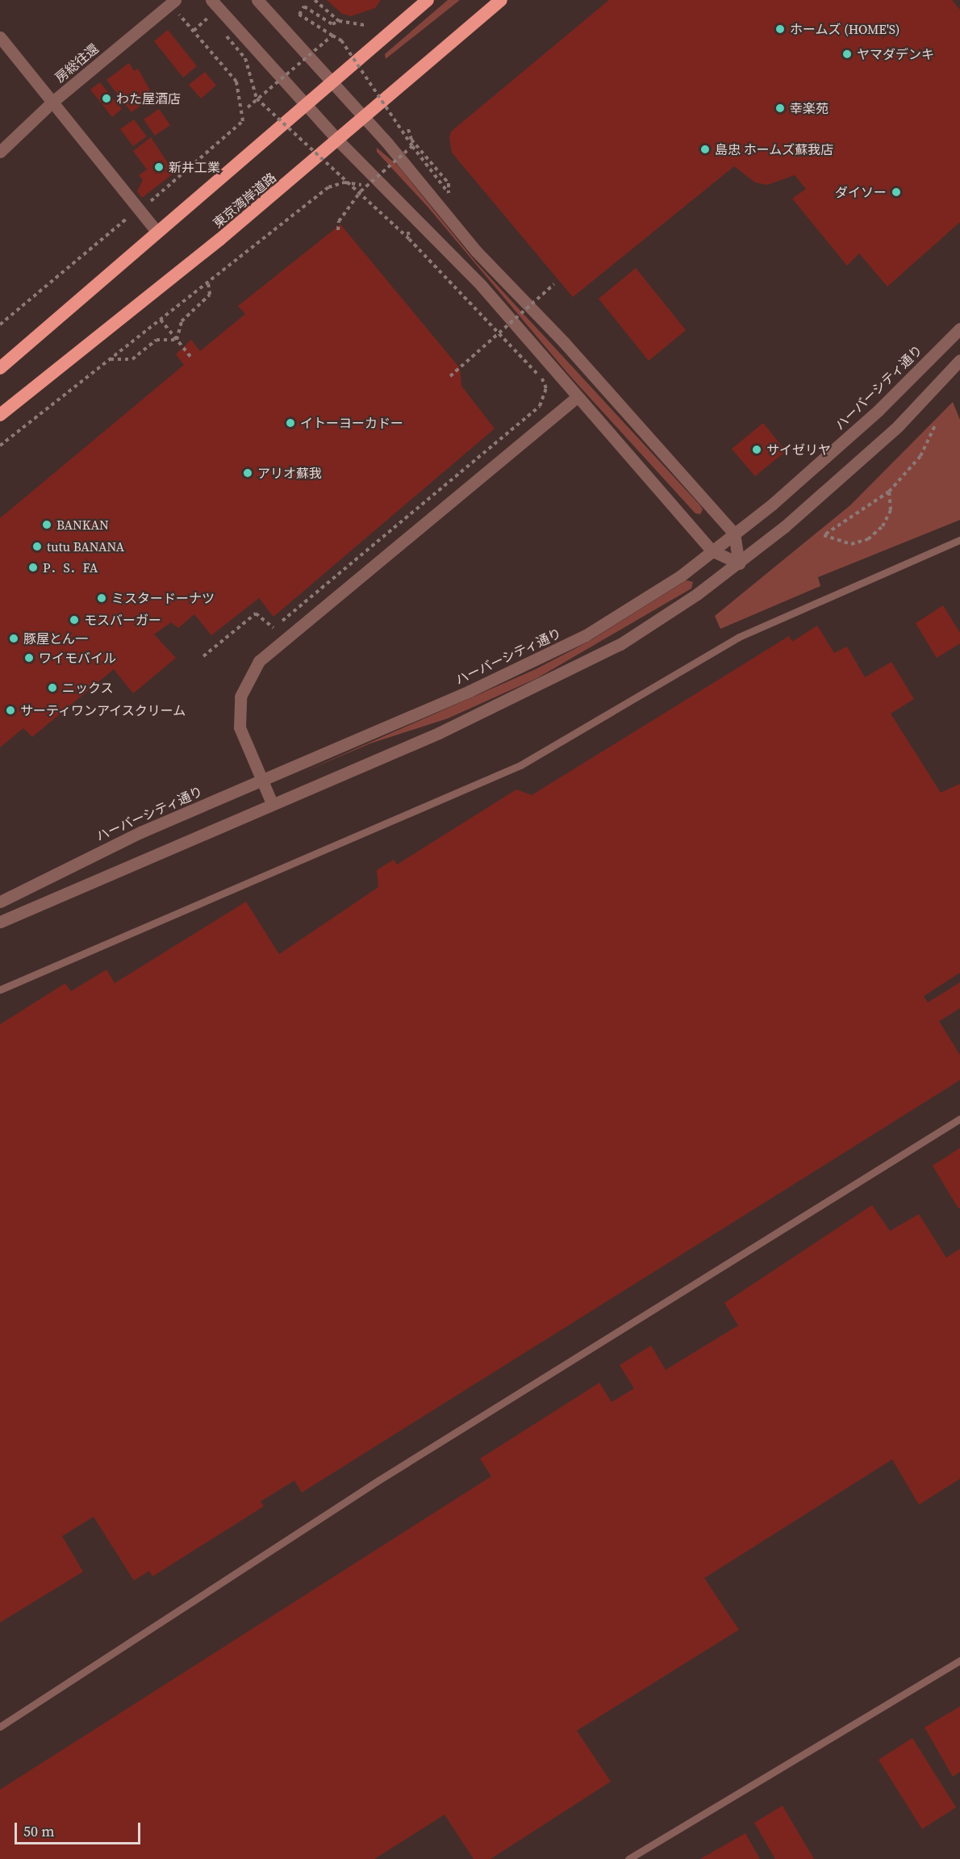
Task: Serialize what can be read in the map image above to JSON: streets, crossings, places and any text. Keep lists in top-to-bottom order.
{
  "streets": {
    "highway": ["東京湾岸道路"],
    "street": ["房総往還", "ハーバーシティ通り"]
  },
  "places": [
    "ホームズ (HOME'S)",
    "ヤマダデンキ",
    "わた屋酒店",
    "幸楽苑",
    "島忠 ホームズ蘇我店",
    "新井工業",
    "ダイソー",
    "イトーヨーカドー",
    "サイゼリヤ",
    "アリオ蘇我",
    "BANKAN",
    "tutu BANANA",
    "P．S．FA",
    "ミスタードーナツ",
    "モスバーガー",
    "豚屋とん一",
    "ワイモバイル",
    "ニックス",
    "サーティワンアイスクリーム"
  ],
  "scale_bar": "50 m"
}
